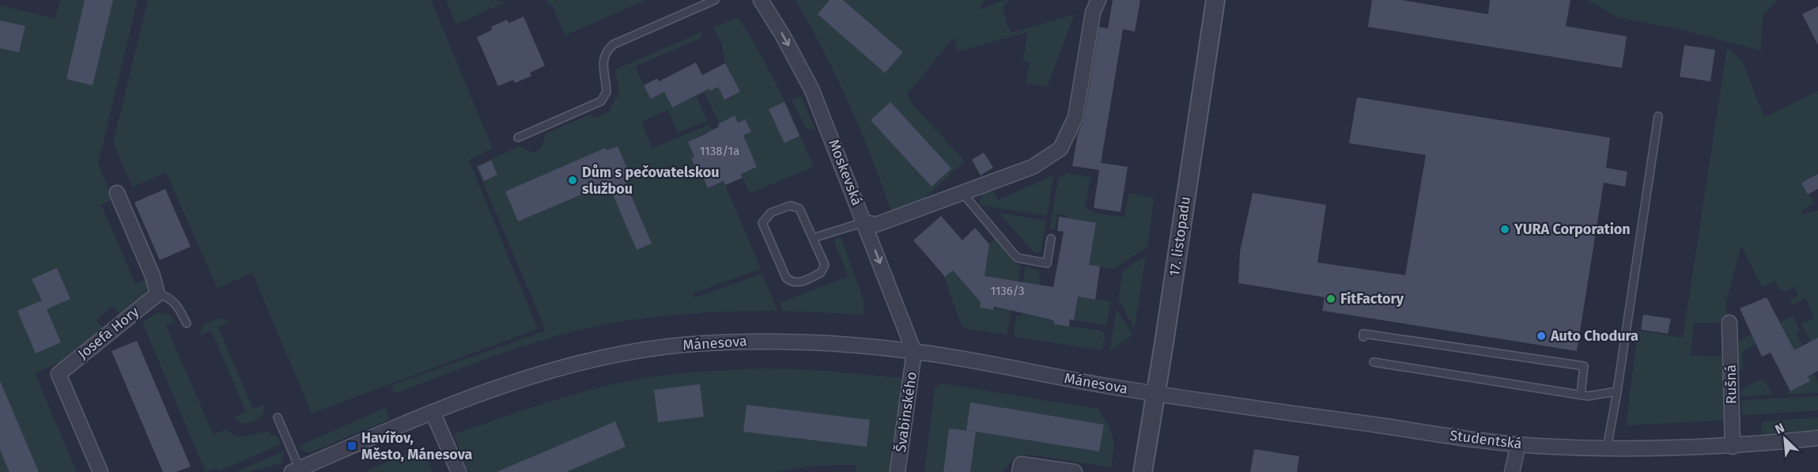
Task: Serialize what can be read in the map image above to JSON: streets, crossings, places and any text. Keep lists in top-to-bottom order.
{
  "streets": {
    "street": [
      "Moskevská",
      "17. listopadu",
      "Josefa Hory",
      "Mánesova",
      "Rušná",
      "Švabinského",
      "Studentská"
    ]
  },
  "crossings": [
    ["Moskevská", "Mánesova"],
    ["Moskevská", "Švabinského"],
    ["17. listopadu", "Mánesova"],
    ["17. listopadu", "Studentská"],
    ["Mánesova", "Švabinského"],
    ["Mánesova", "Studentská"],
    ["Rušná", "Studentská"]
  ],
  "one_way": ["Moskevská"],
  "places": {
    "other": [
      "Dům s pečovatelskou službou",
      "YURA Corporation",
      "FitFactory",
      "Auto Chodura"
    ],
    "transit": ["Havířov, Město, Mánesova"]
  },
  "house_numbers": ["1138/1a", "1136/3"],
  "north": "top left"
}
